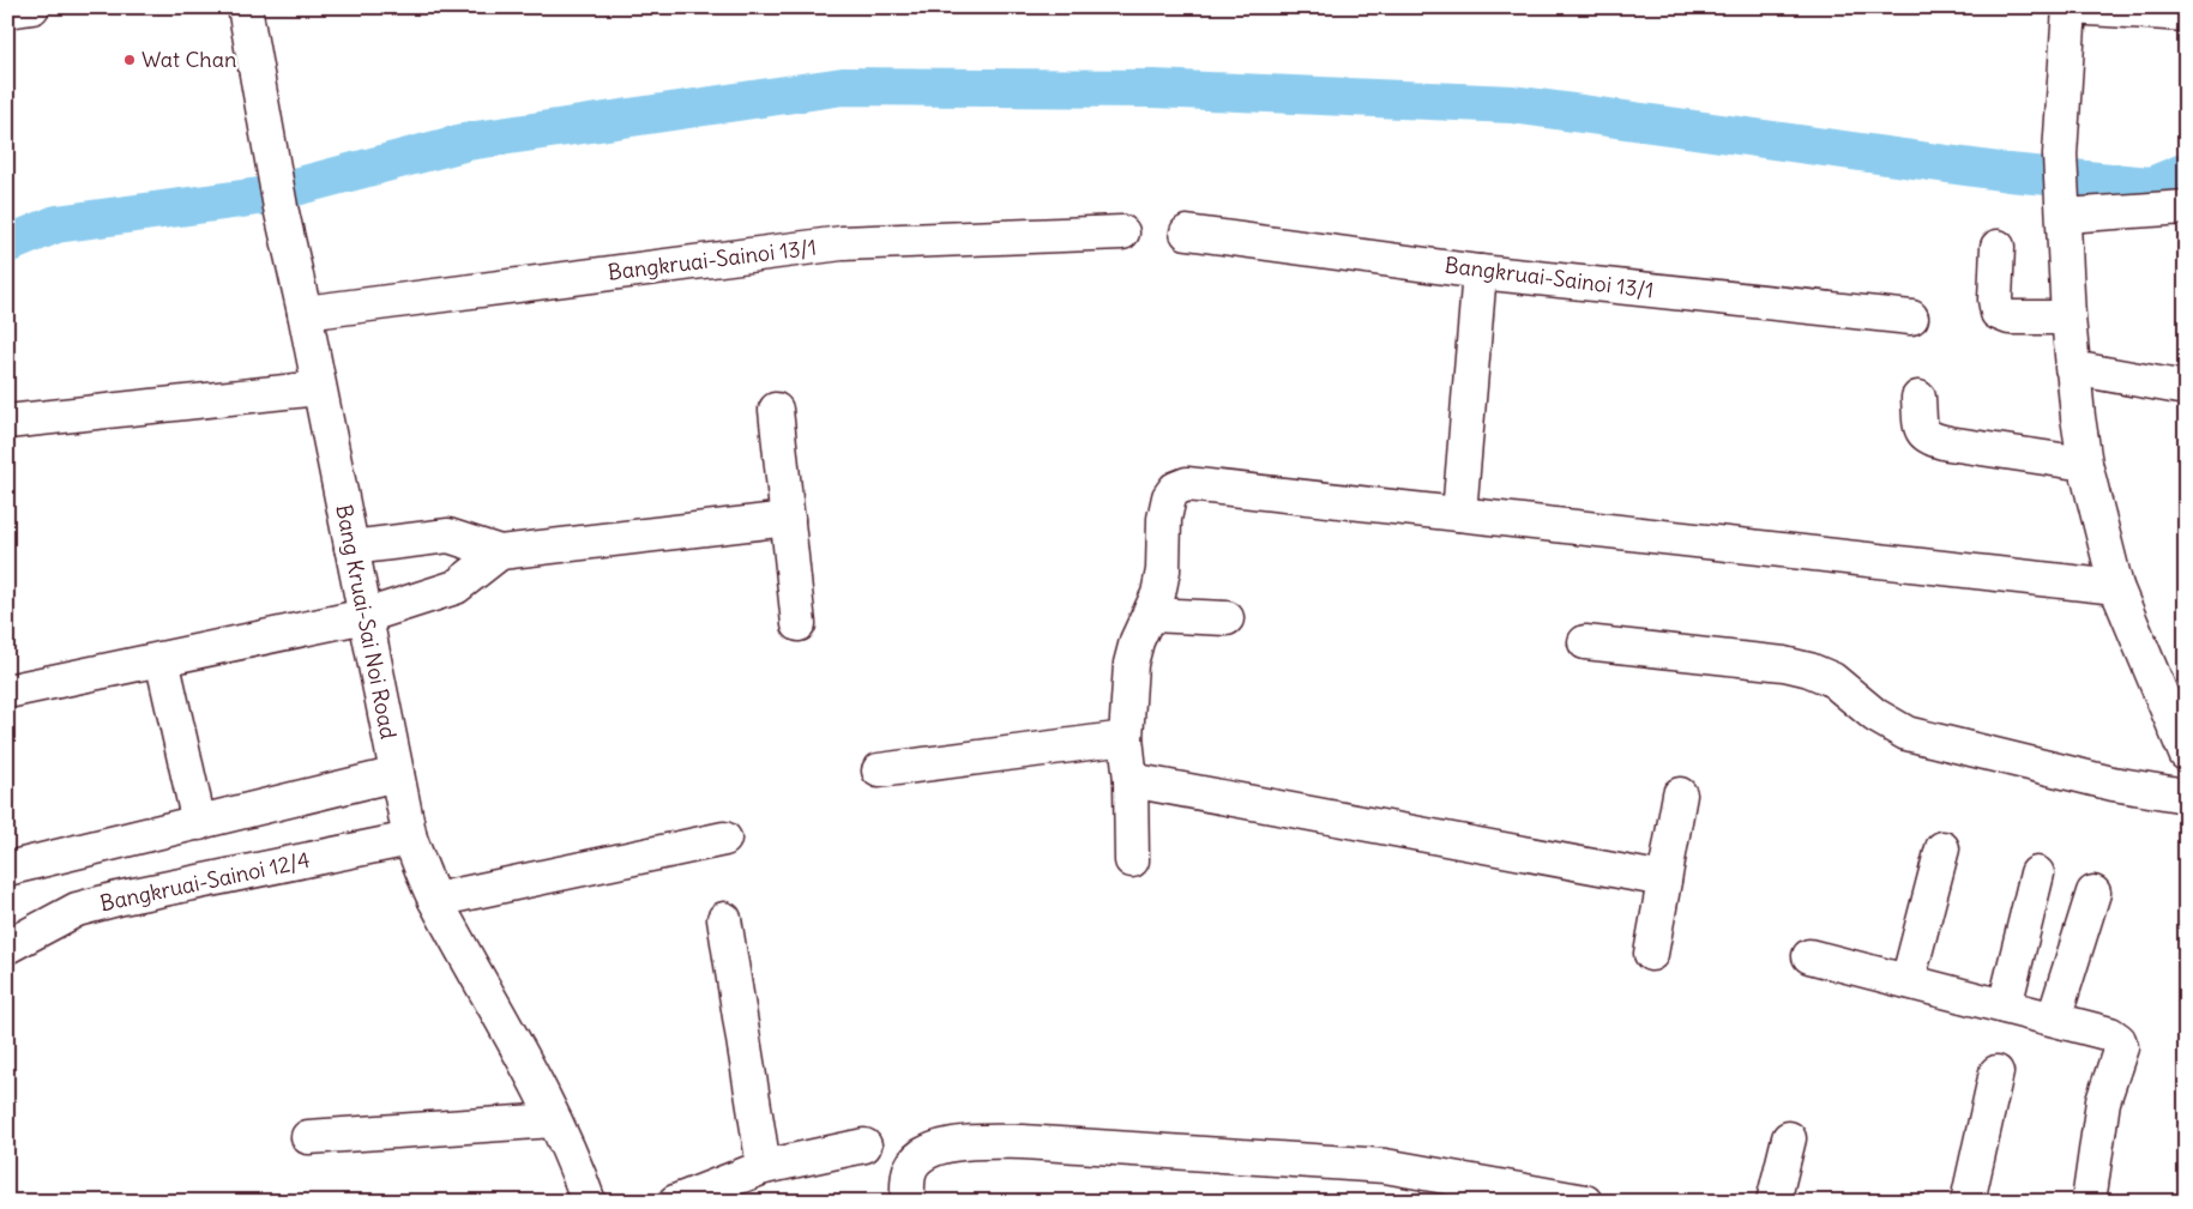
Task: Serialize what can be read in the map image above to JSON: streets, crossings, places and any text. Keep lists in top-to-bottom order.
{
  "streets": {
    "street": ["Bangkruai-Sainoi 13/1", "Bang Kruai-Sai Noi Road", "Bangkruai-Sainoi 12/4"]
  },
  "crossings": [
    ["Bangkruai-Sainoi 13/1", "Bang Kruai-Sai Noi Road"],
    ["Bang Kruai-Sai Noi Road", "Bangkruai-Sainoi 12/4"]
  ],
  "places": ["Wat Chan"]
}
